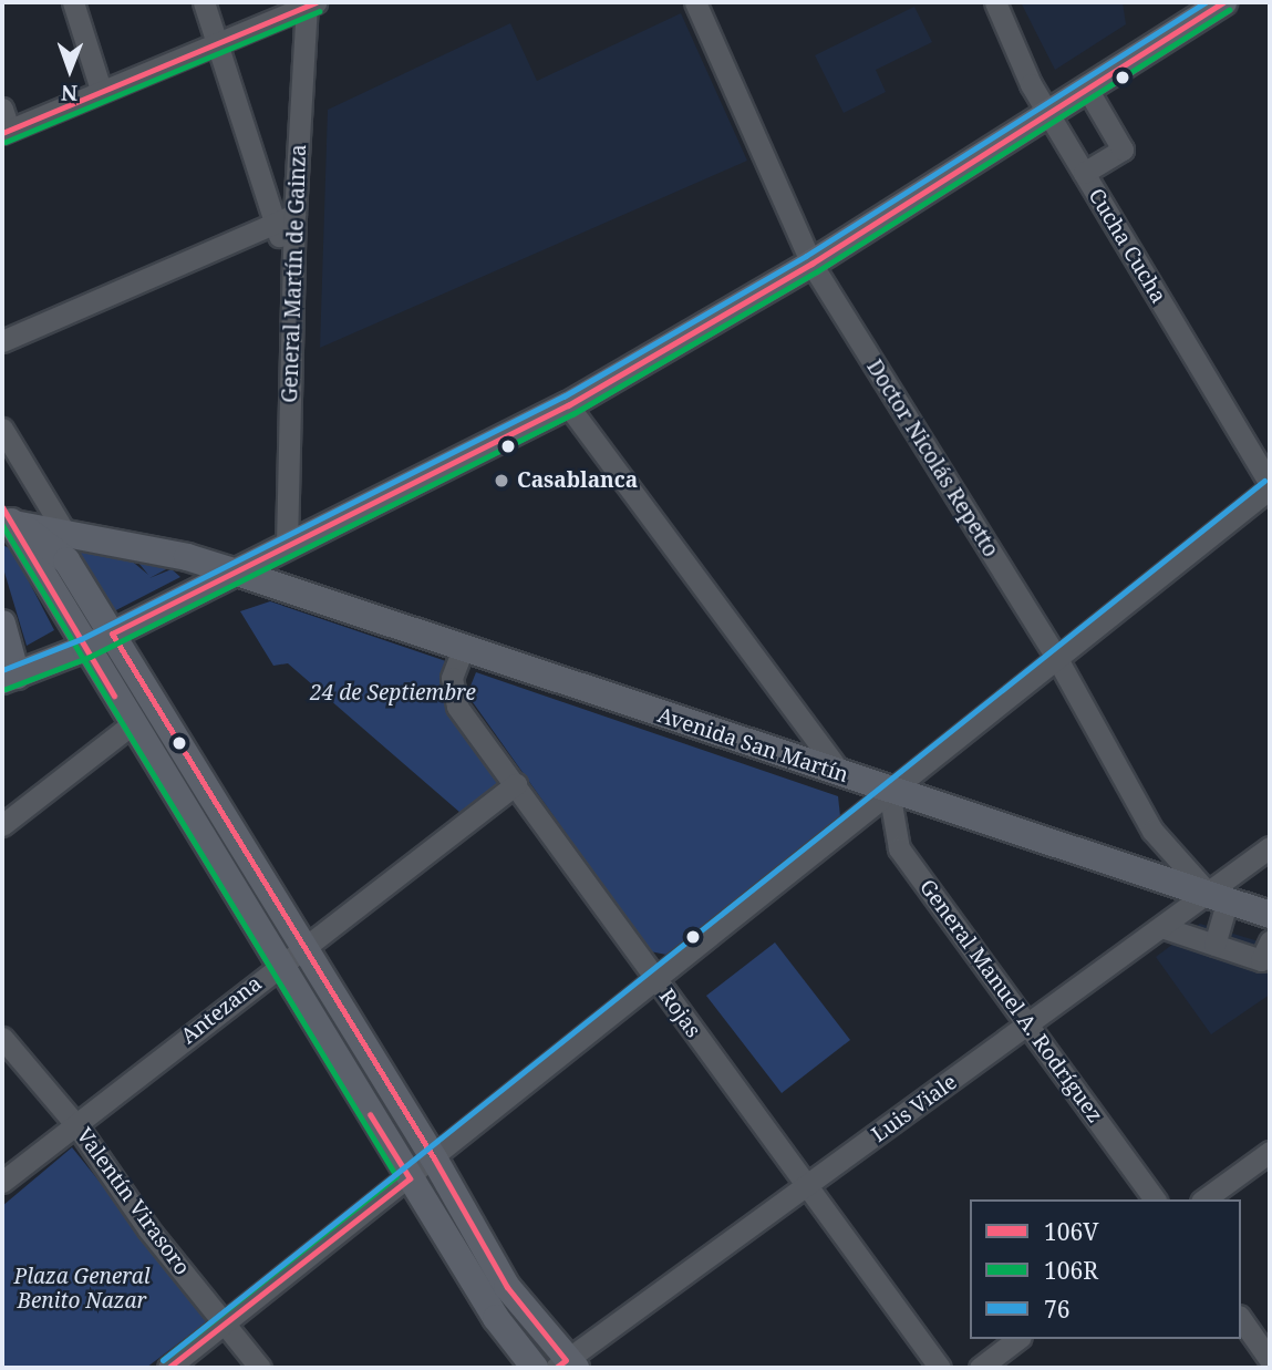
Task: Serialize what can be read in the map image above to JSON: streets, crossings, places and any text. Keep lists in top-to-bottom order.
{
  "streets": {
    "main road": ["Avenida San Martín"],
    "street": [
      "Cucha Cucha",
      "General Martín de Gainza",
      "Doctor Nicolás Repetto",
      "General Manuel A. Rodríguez",
      "Antezana",
      "Rojas",
      "Luis Viale",
      "Valentín Virasoro"
    ]
  },
  "crossings": [
    ["Doctor Nicolás Repetto", "Avenida San Martín"],
    ["Doctor Nicolás Repetto", "Luis Viale"],
    ["Avenida San Martín", "General Manuel A. Rodríguez"],
    ["Avenida San Martín", "Rojas"],
    ["Avenida San Martín", "Luis Viale"],
    ["General Manuel A. Rodríguez", "Luis Viale"],
    ["Antezana", "Rojas"],
    ["Antezana", "Valentín Virasoro"],
    ["Rojas", "Luis Viale"]
  ],
  "parks": ["24 de Septiembre", "Plaza General Benito Nazar"],
  "places": ["Casablanca"],
  "lines": ["transit line 106V", "transit line 76", "transit line 106R"],
  "legend": ["106V", "106R", "76"],
  "north": "bottom"
}
